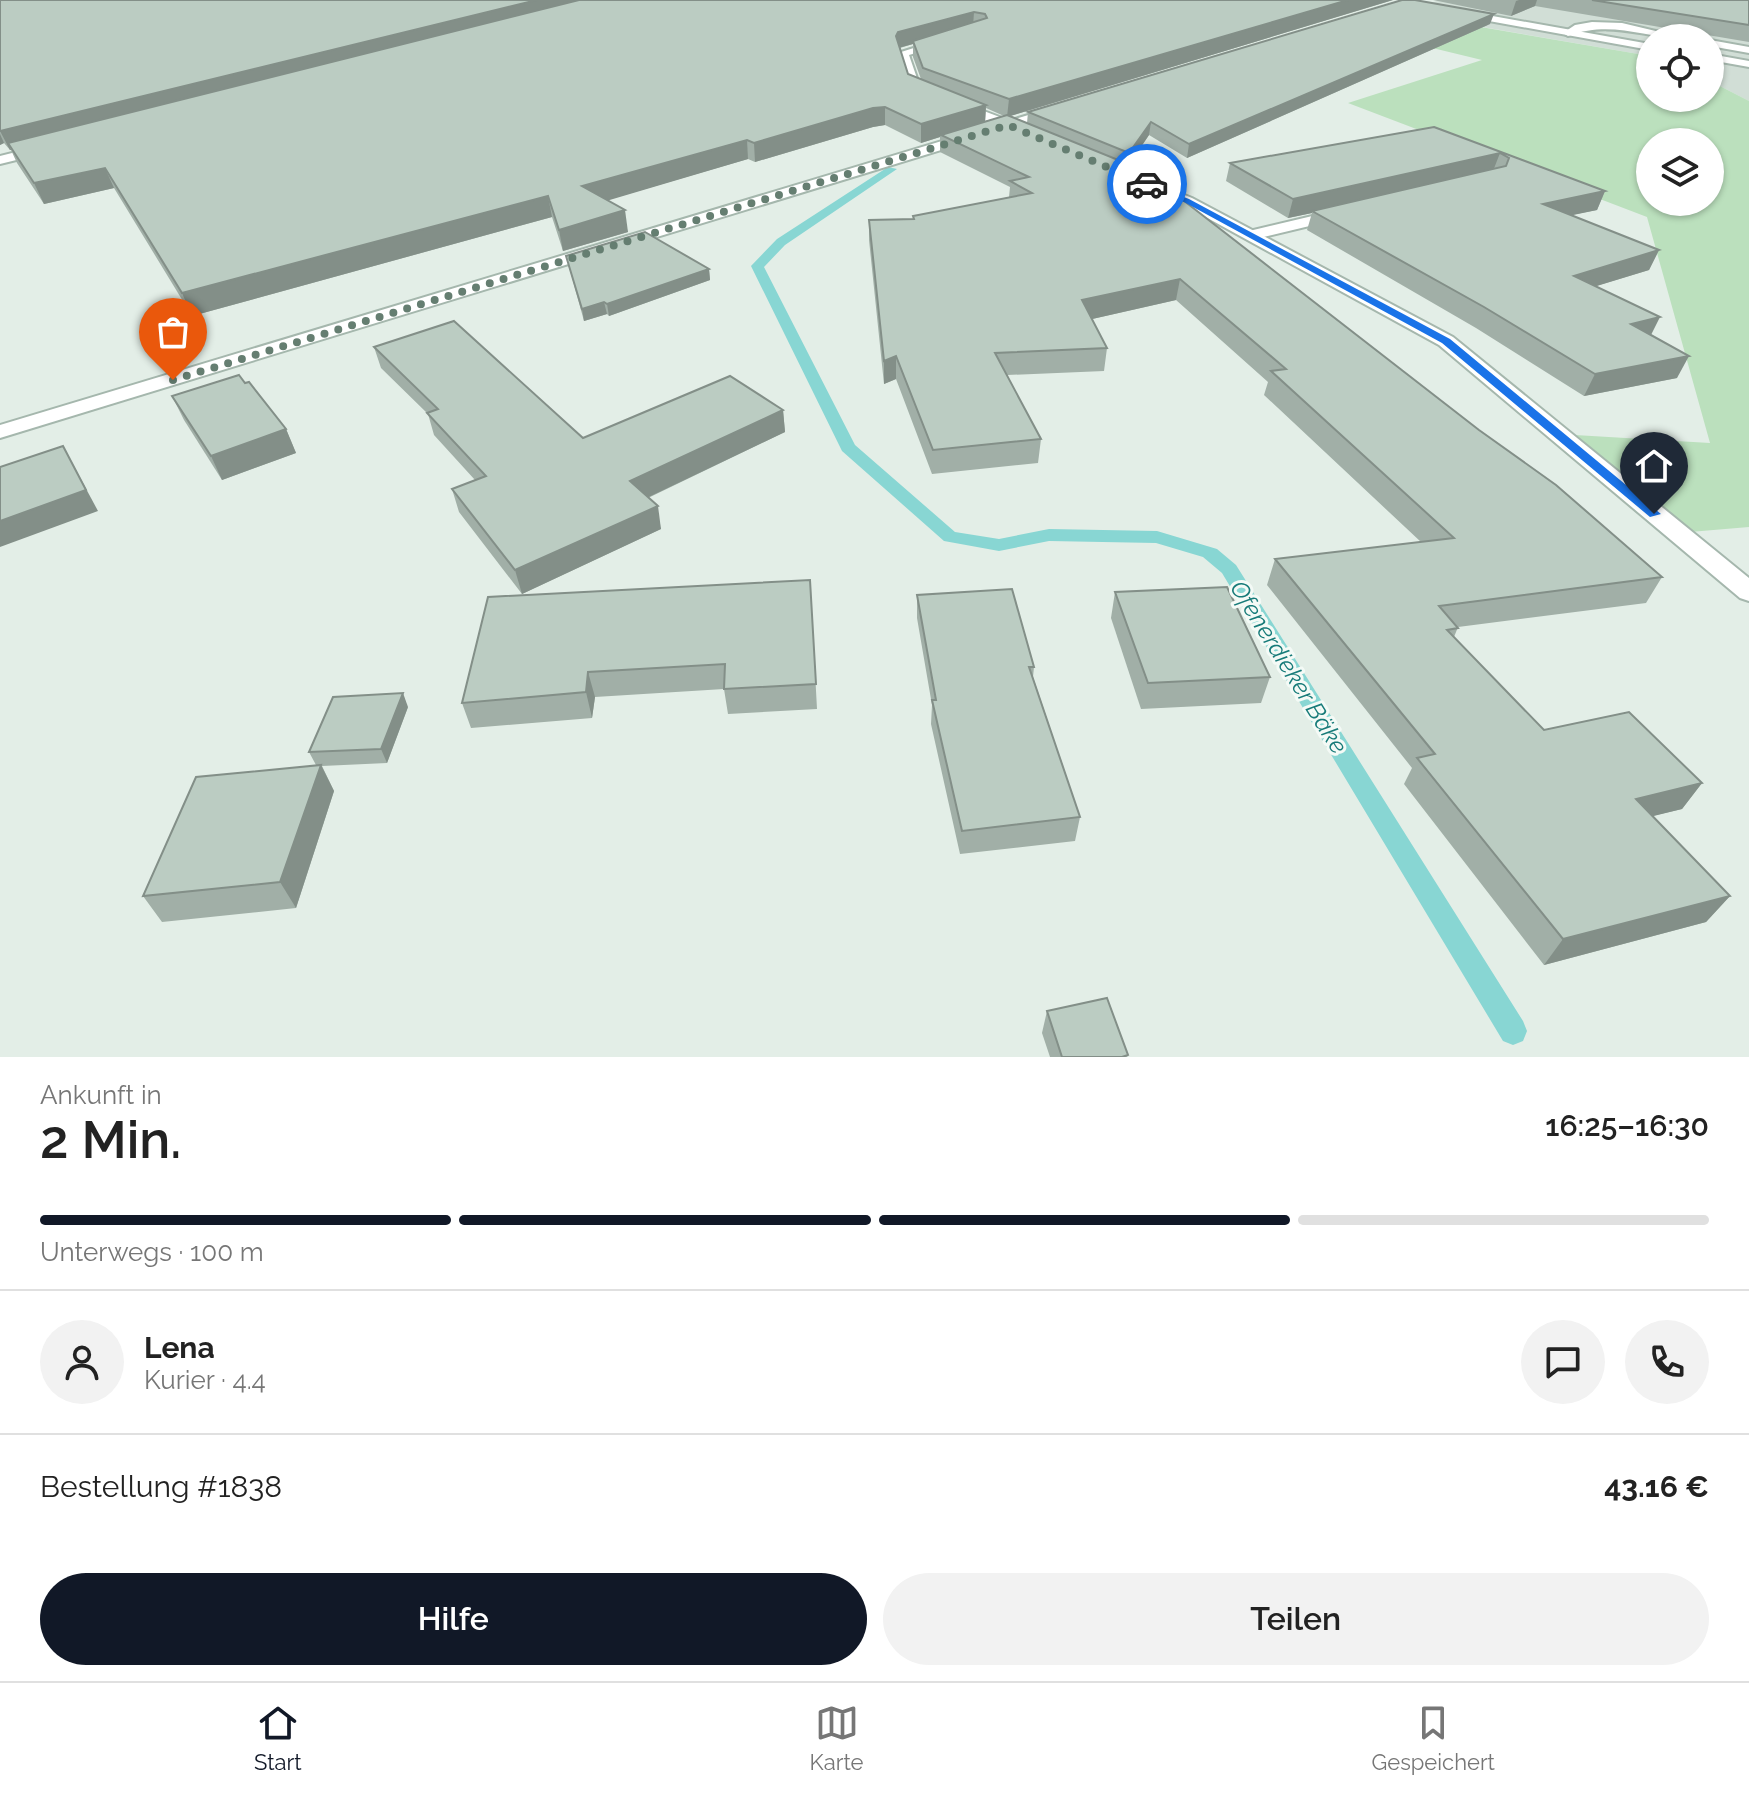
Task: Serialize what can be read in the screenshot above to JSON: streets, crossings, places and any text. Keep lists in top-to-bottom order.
{
  "water": ["Ofenerdieker Bäke"],
  "page": {
    "heading": ["2 Min.", "Ankunft in", "16:25–16:30"],
    "panel": [
      "Lena",
      "Kurier · 4.4",
      "Bestellung #1838",
      "43.16 €"
    ],
    "bar": "Unterwegs · 100 m",
    "buttons": ["Hilfe", "Teilen"],
    "tabs": ["Start", "Karte", "Gespeichert"]
  }
}
